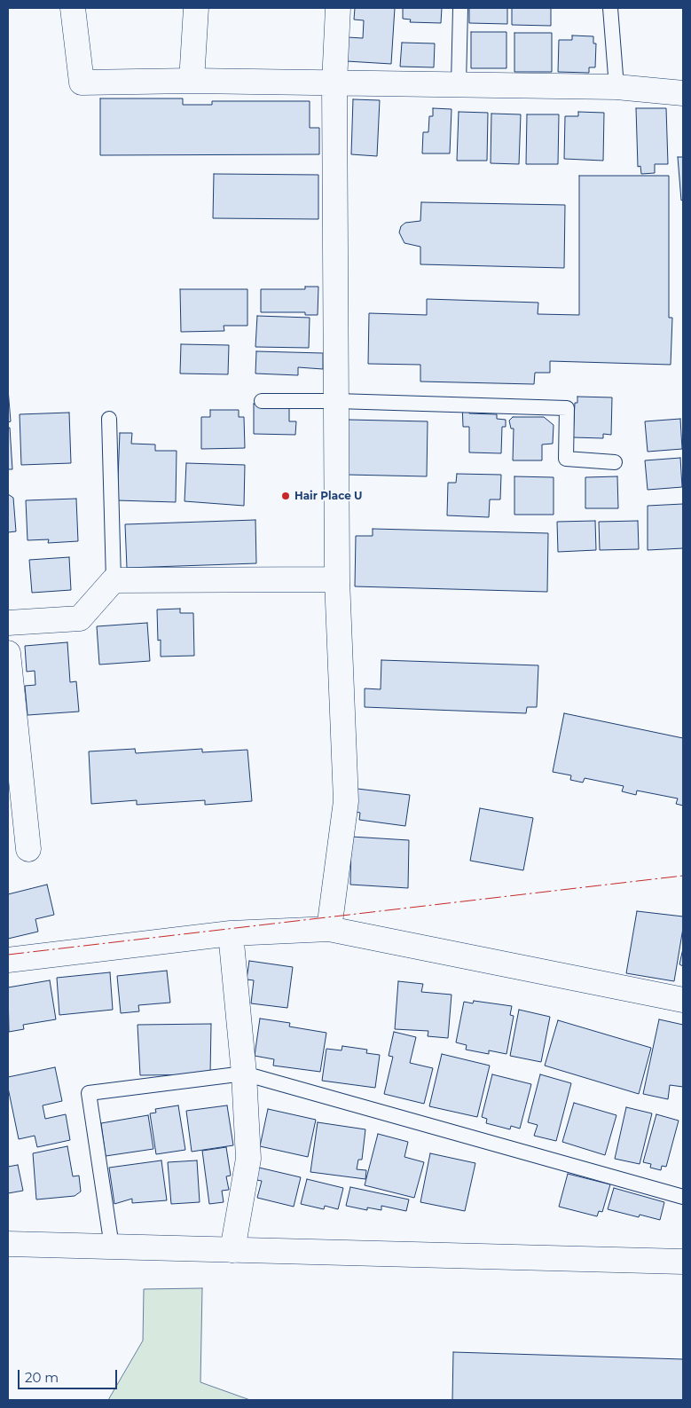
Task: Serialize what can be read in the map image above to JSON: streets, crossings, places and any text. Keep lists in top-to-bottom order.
{
  "places": ["Hair Place U"],
  "scale_bar": "20 m"
}
